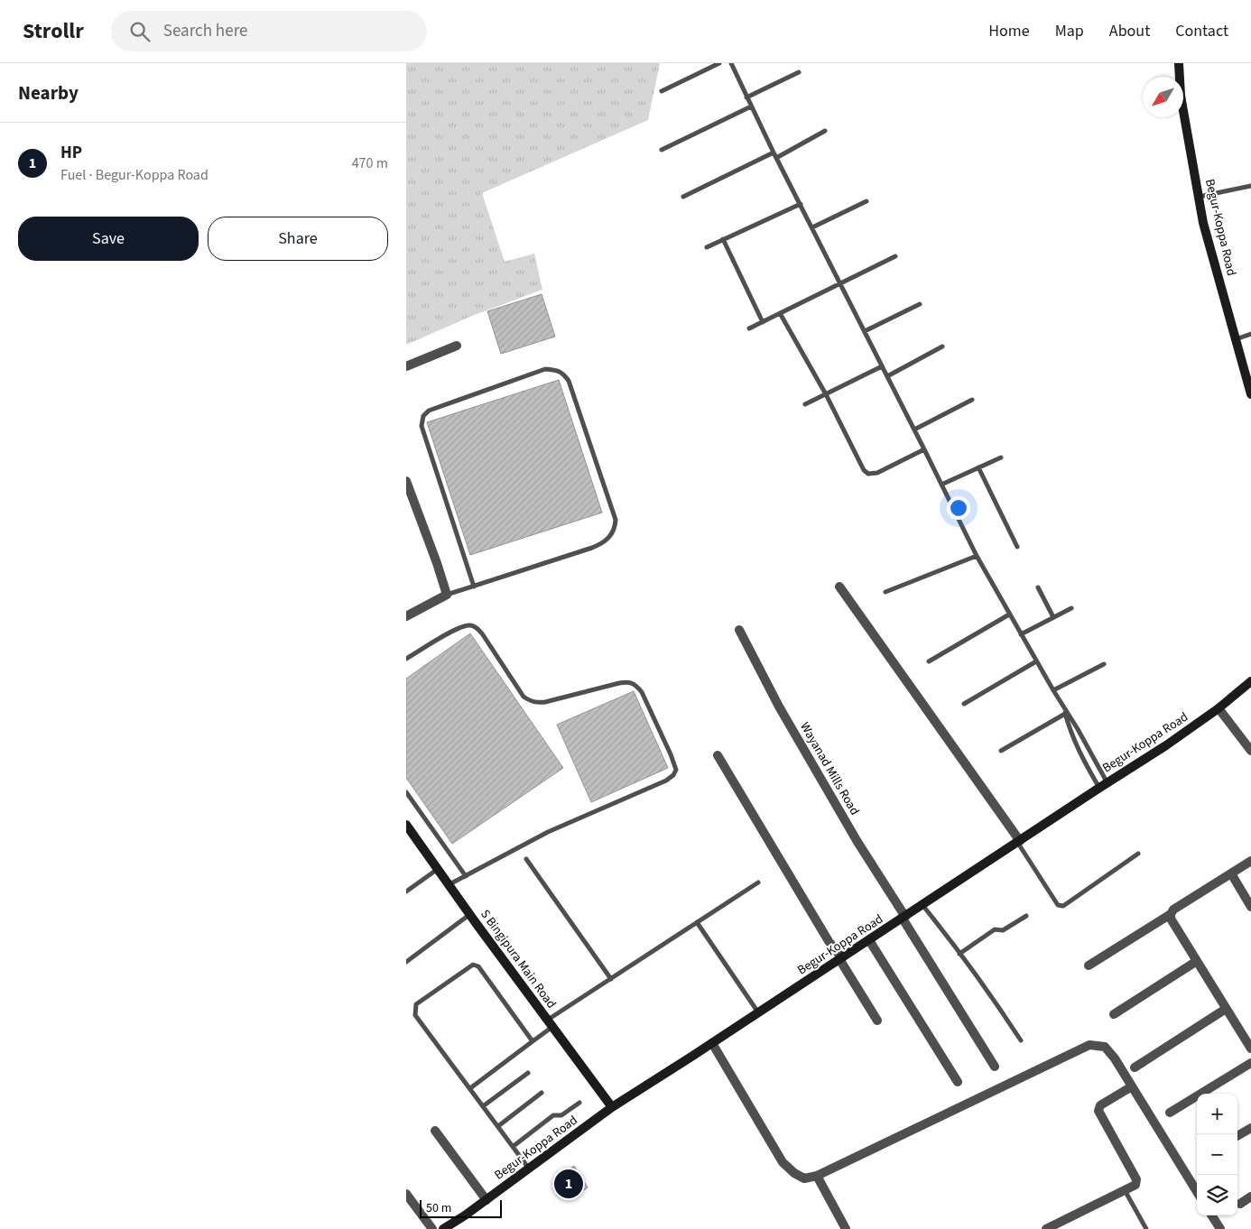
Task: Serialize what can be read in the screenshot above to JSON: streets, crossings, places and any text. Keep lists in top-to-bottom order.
{
  "streets": {
    "main road": ["Begur-Koppa Road", "S Bingipura Main Road"],
    "street": ["Wayanad Mills Road"]
  },
  "crossings": [
    ["Begur-Koppa Road", "Wayanad Mills Road"],
    ["Begur-Koppa Road", "S Bingipura Main Road"]
  ],
  "scale_bar": "50 m",
  "north": "bottom left",
  "page": {
    "header": "Strollr",
    "search": "Search here",
    "nav": [
      "Home",
      "Map",
      "About",
      "Contact"
    ],
    "heading": "Nearby",
    "list": [
      {
        "mark": "1",
        "name": "HP",
        "note": "Fuel · Begur-Koppa Road",
        "value": "470 m"
      }
    ],
    "buttons": ["Save", "Share"],
    "map_buttons": ["+", "−"],
    "pins": "1",
    "scale": "50 m"
  }
}
